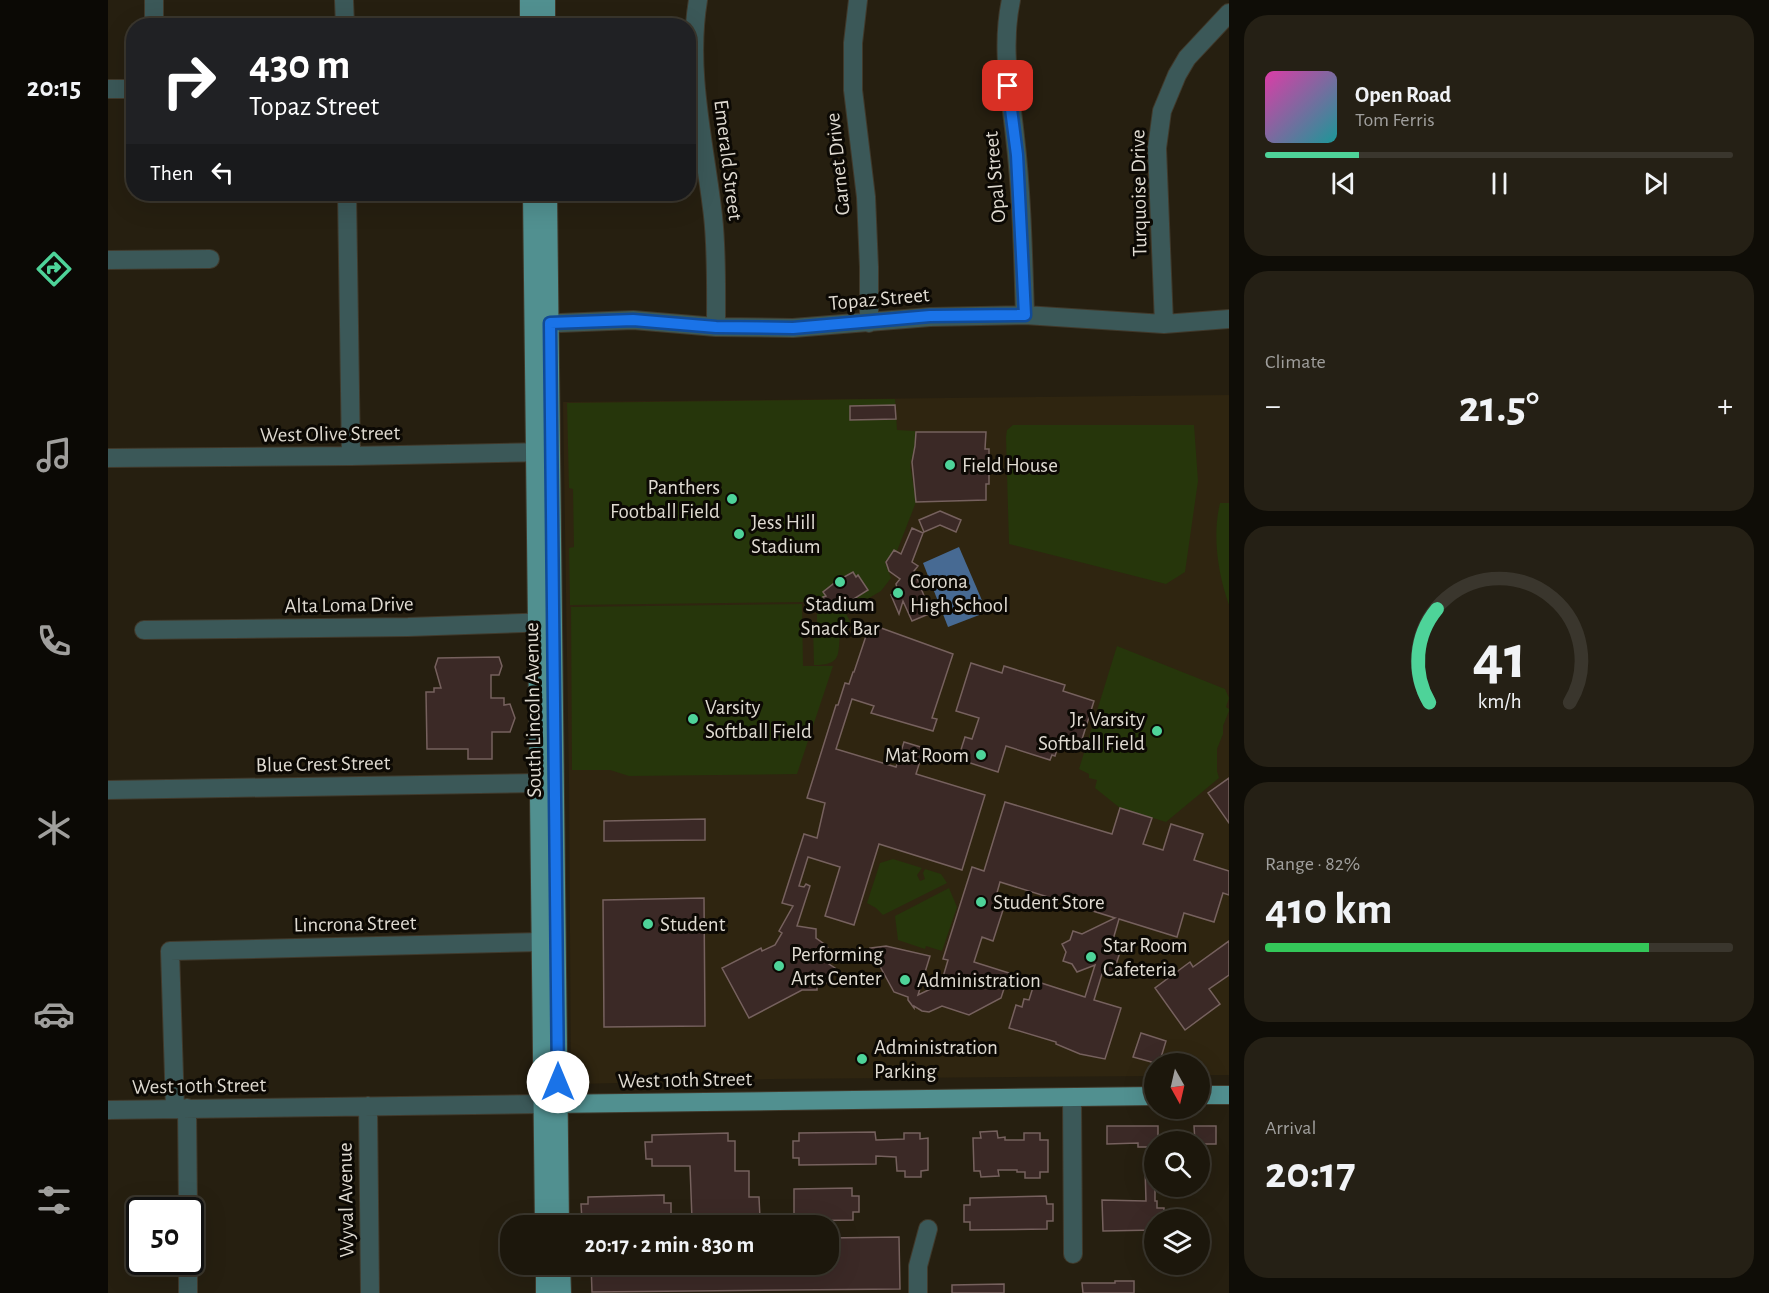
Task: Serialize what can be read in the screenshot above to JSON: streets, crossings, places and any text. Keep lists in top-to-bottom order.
{
  "streets": {
    "main road": ["South Lincoln Avenue", "West 10th Street"],
    "street": [
      "Emerald Street",
      "Garnet Drive",
      "Opal Street",
      "Turquoise Drive",
      "Topaz Street",
      "West Olive Street",
      "Alta Loma Drive",
      "Blue Crest Street",
      "Lincrona Street",
      "Wyval Avenue"
    ]
  },
  "crossings": [
    ["Emerald Street", "Topaz Street"],
    ["Garnet Drive", "Topaz Street"],
    ["Opal Street", "Topaz Street"],
    ["Turquoise Drive", "Topaz Street"],
    ["Topaz Street", "South Lincoln Avenue"],
    ["West Olive Street", "South Lincoln Avenue"],
    ["Alta Loma Drive", "South Lincoln Avenue"],
    ["South Lincoln Avenue", "Blue Crest Street"],
    ["South Lincoln Avenue", "Lincrona Street"],
    ["South Lincoln Avenue", "West 10th Street"],
    ["Lincrona Street", "West 10th Street"],
    ["West 10th Street", "Wyval Avenue"]
  ],
  "places": [
    "Field House",
    "Panthers Football Field",
    "Jess Hill Stadium",
    "Stadium Snack Bar",
    "Corona High School",
    "Varsity Softball Field",
    "Jr. Varsity Softball Field",
    "Mat Room",
    "Student Store",
    "Student",
    "Star Room Cafeteria",
    "Performing Arts Center",
    "Administration",
    "Administration Parking"
  ],
  "north": "bottom",
  "page": {
    "tabs": "20:15",
    "turn": ["430 m", "Topaz Street"],
    "song": ["Open Road", "Tom Ferris"],
    "then": "Then",
    "tile": [
      "Climate",
      ["Range · 82%", "410 km"],
      ["Arrival", "20:17"]
    ],
    "heat": ["−", "21.5°", "+"],
    "limit": "50",
    "trip": "20:17 · 2 min · 830 m",
    "gauge": ["41", "km/h"]
  }
}
